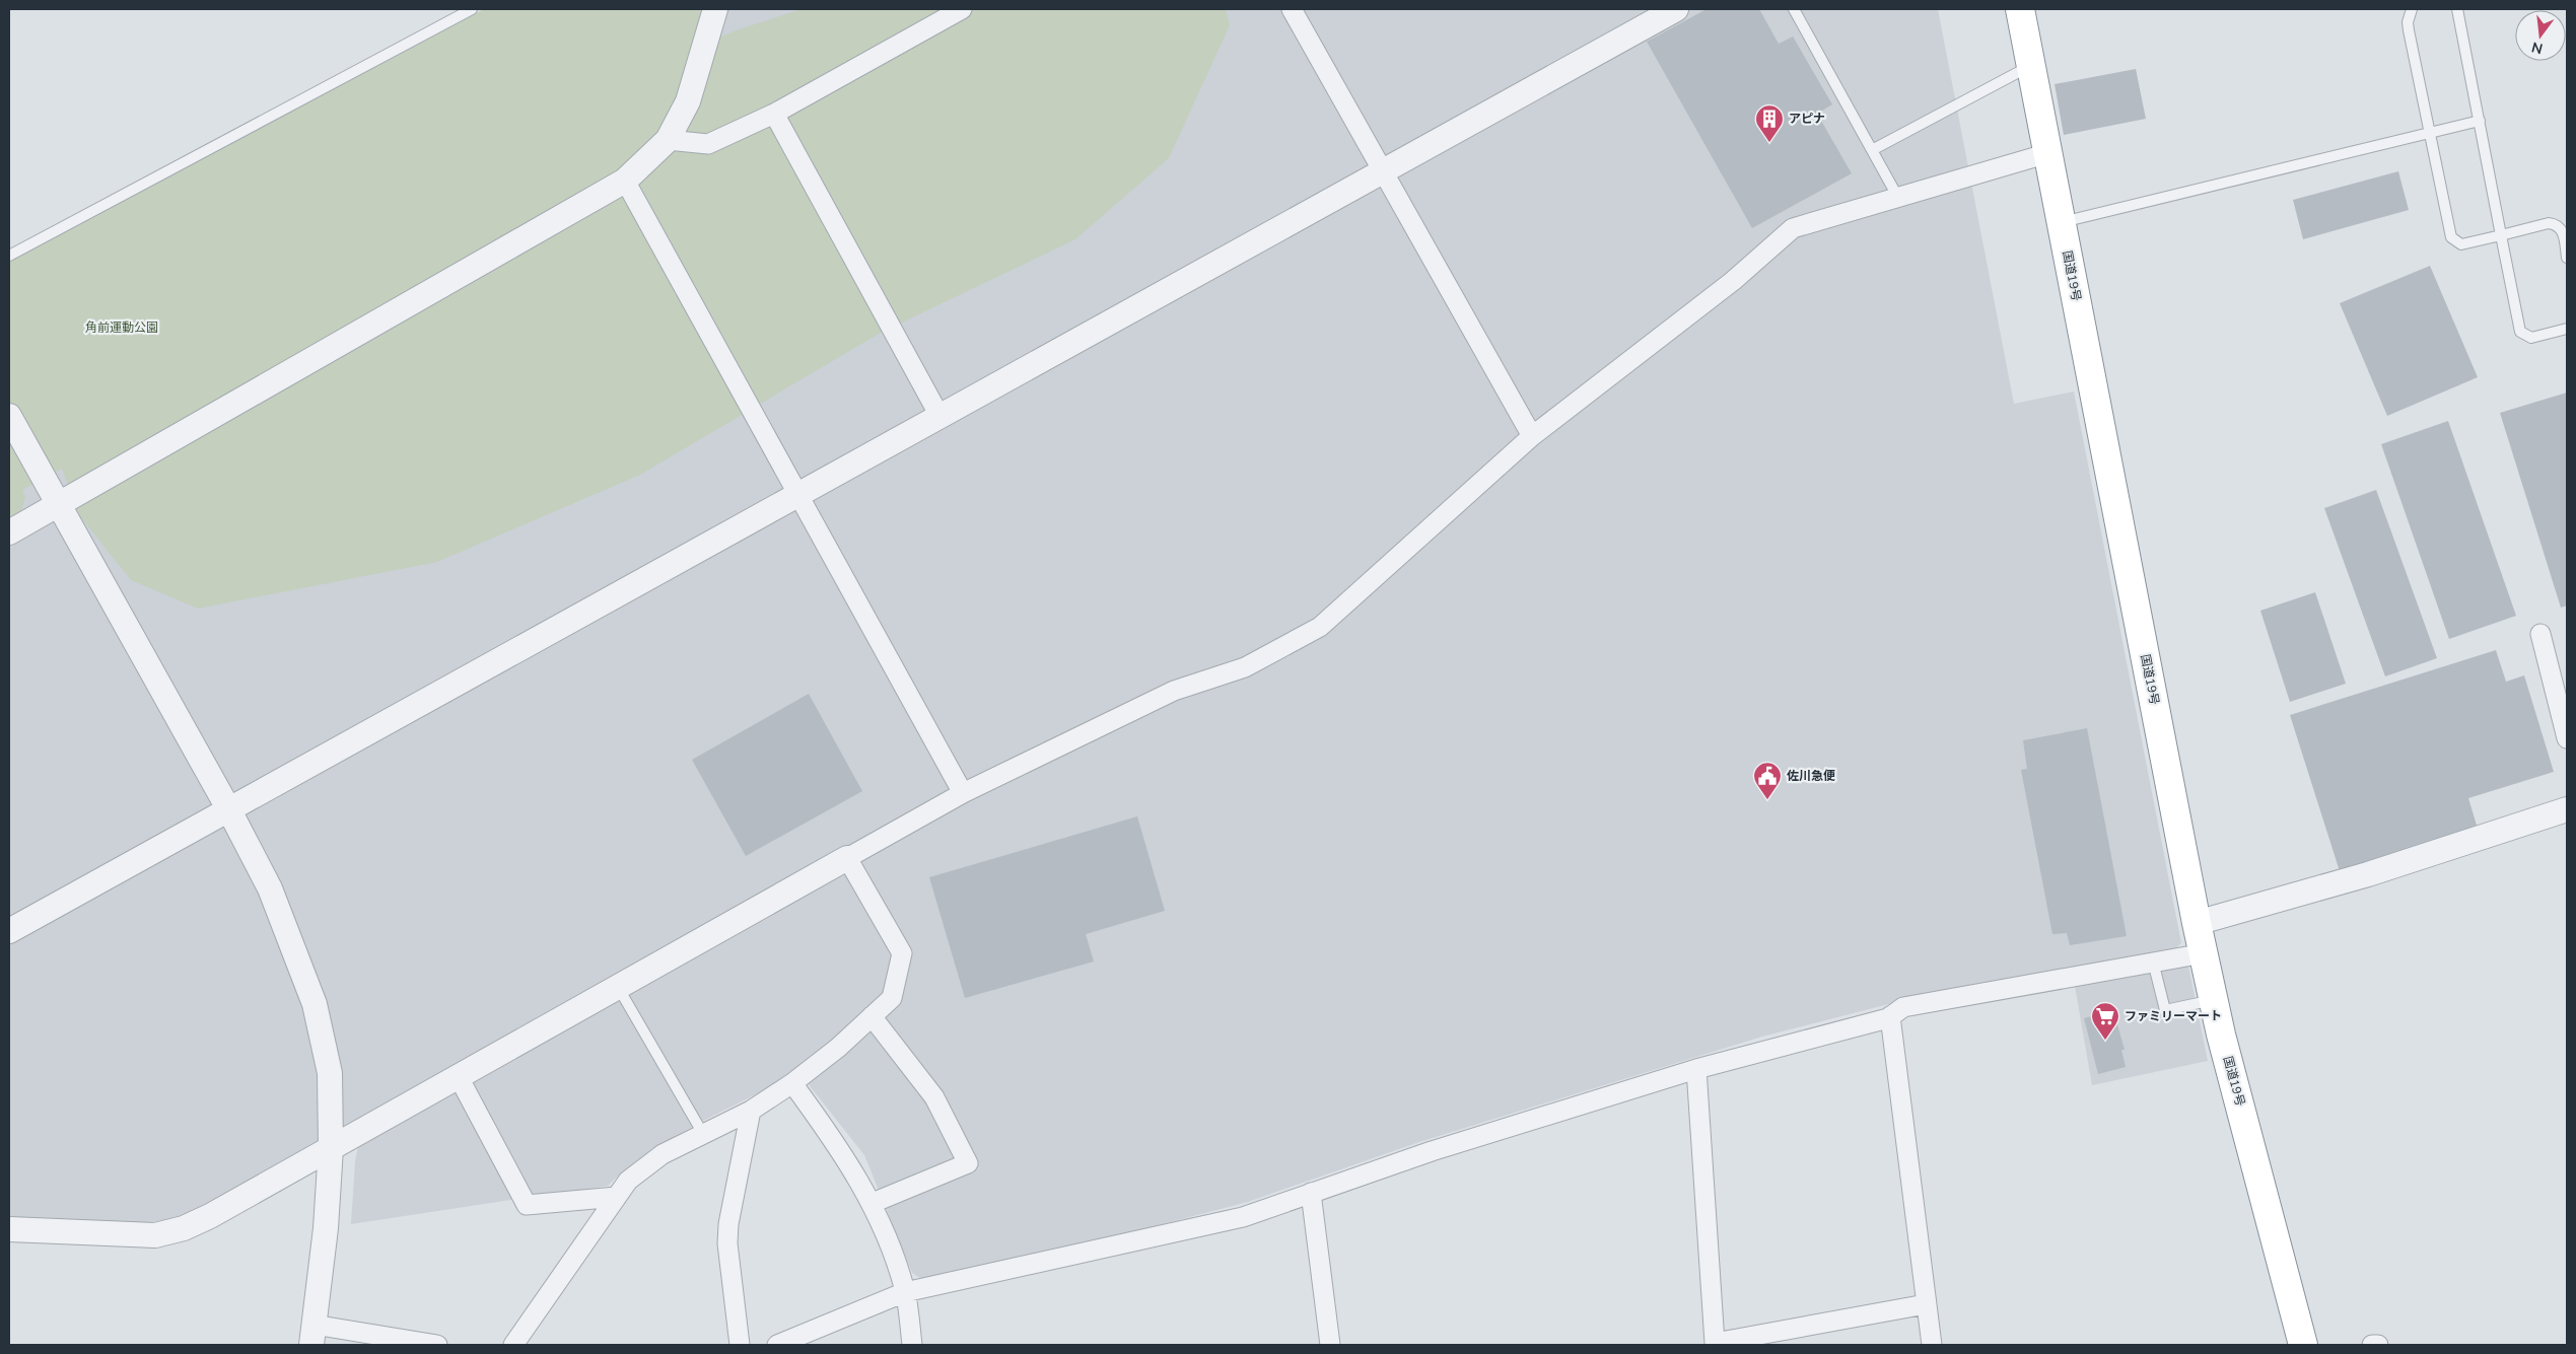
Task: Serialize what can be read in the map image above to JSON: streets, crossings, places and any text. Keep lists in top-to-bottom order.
{
  "streets": {
    "highway": ["国道19号"]
  },
  "parks": ["角前運動公園"],
  "places": {
    "building": ["アピナ"],
    "public building": ["佐川急便"],
    "supermarket": ["ファミリーマート"]
  },
  "north": "bottom"
}
